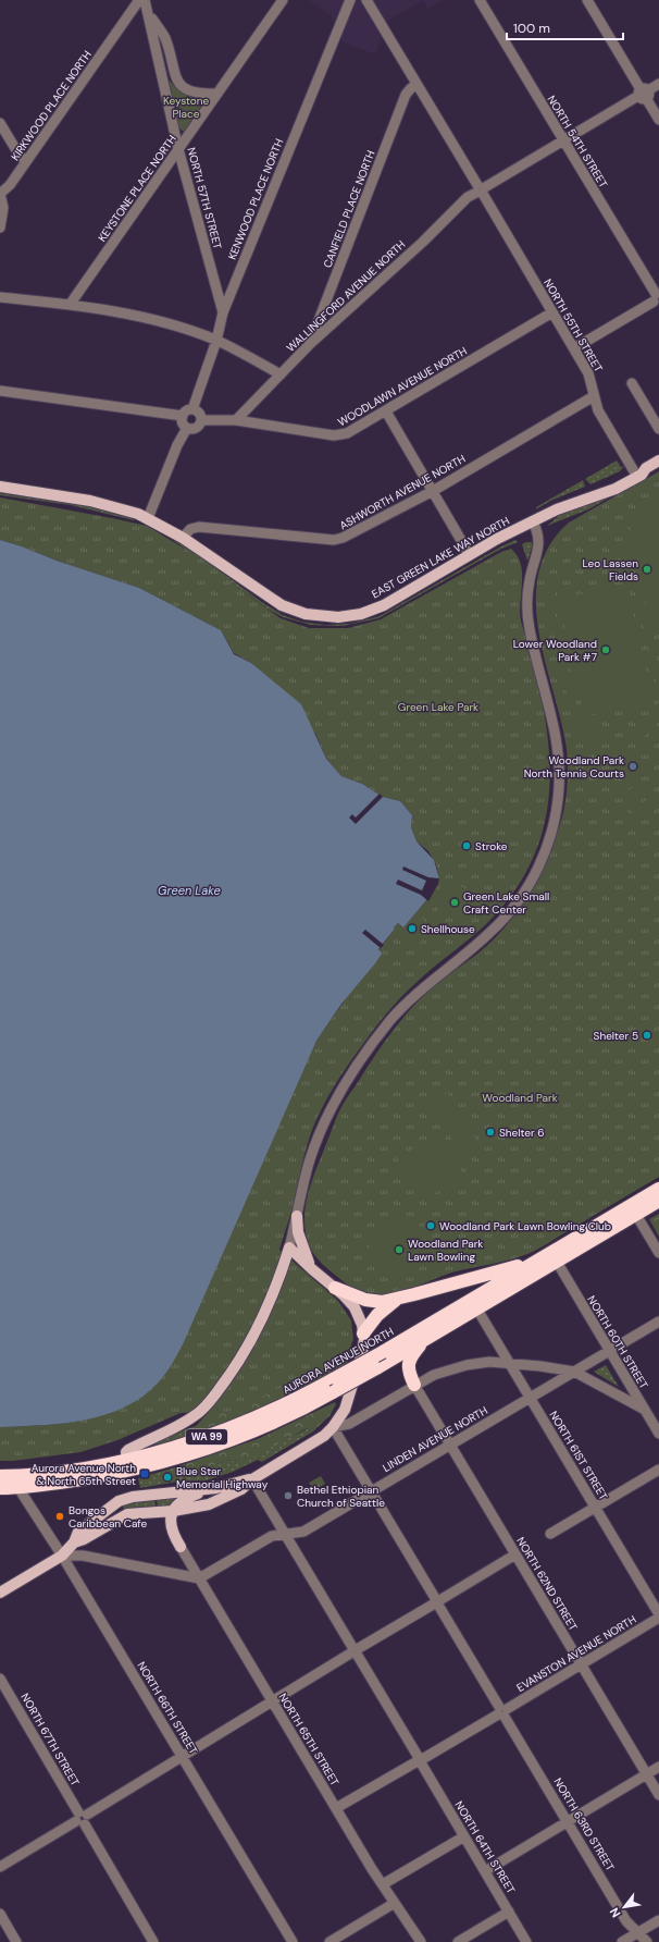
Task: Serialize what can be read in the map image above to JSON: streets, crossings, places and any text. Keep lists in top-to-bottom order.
{
  "streets": {
    "highway": ["AURORA AVENUE NORTH", "WA 99"],
    "main road": ["EAST GREEN LAKE WAY NORTH"],
    "street": [
      "KIRKWOOD PLACE NORTH",
      "NORTH 54TH STREET",
      "KEYSTONE PLACE NORTH",
      "NORTH 57TH STREET",
      "KENWOOD PLACE NORTH",
      "CANFIELD PLACE NORTH",
      "WALLINGFORD AVENUE NORTH",
      "NORTH 55TH STREET",
      "WOODLAWN AVENUE NORTH",
      "ASHWORTH AVENUE NORTH",
      "NORTH 60TH STREET",
      "LINDEN AVENUE NORTH",
      "NORTH 61ST STREET",
      "NORTH 62ND STREET",
      "EVANSTON AVENUE NORTH",
      "NORTH 66TH STREET",
      "NORTH 67TH STREET",
      "NORTH 65TH STREET",
      "NORTH 63RD STREET",
      "NORTH 64TH STREET"
    ]
  },
  "crossings": [
    ["NORTH 54TH STREET", "WALLINGFORD AVENUE NORTH"],
    ["KEYSTONE PLACE NORTH", "NORTH 57TH STREET"],
    ["NORTH 57TH STREET", "KENWOOD PLACE NORTH"],
    ["KENWOOD PLACE NORTH", "WOODLAWN AVENUE NORTH"],
    ["CANFIELD PLACE NORTH", "WALLINGFORD AVENUE NORTH"],
    ["CANFIELD PLACE NORTH", "NORTH 55TH STREET"],
    ["WALLINGFORD AVENUE NORTH", "NORTH 55TH STREET"],
    ["WALLINGFORD AVENUE NORTH", "WOODLAWN AVENUE NORTH"],
    ["NORTH 55TH STREET", "WOODLAWN AVENUE NORTH"],
    ["NORTH 55TH STREET", "ASHWORTH AVENUE NORTH"],
    ["ASHWORTH AVENUE NORTH", "EAST GREEN LAKE WAY NORTH"],
    ["NORTH 60TH STREET", "WA 99"],
    ["NORTH 60TH STREET", "LINDEN AVENUE NORTH"],
    ["WA 99", "NORTH 61ST STREET"],
    ["WA 99", "NORTH 66TH STREET"],
    ["LINDEN AVENUE NORTH", "NORTH 61ST STREET"],
    ["LINDEN AVENUE NORTH", "NORTH 62ND STREET"],
    ["LINDEN AVENUE NORTH", "NORTH 65TH STREET"],
    ["LINDEN AVENUE NORTH", "NORTH 63RD STREET"],
    ["LINDEN AVENUE NORTH", "NORTH 64TH STREET"],
    ["NORTH 62ND STREET", "EVANSTON AVENUE NORTH"],
    ["EVANSTON AVENUE NORTH", "NORTH 65TH STREET"],
    ["EVANSTON AVENUE NORTH", "NORTH 63RD STREET"],
    ["EVANSTON AVENUE NORTH", "NORTH 64TH STREET"]
  ],
  "water": ["Green Lake"],
  "parks": ["Keystone Place", "Green Lake Park", "Woodland Park"],
  "places": {
    "other": [
      "Leo Lassen Fields",
      "Lower Woodland Park #7",
      "Woodland Park North Tennis Courts",
      "Stroke",
      "Green Lake Small Craft Center",
      "Shellhouse",
      "Shelter 5",
      "Shelter 6",
      "Woodland Park Lawn Bowling Club",
      "Woodland Park Lawn Bowling",
      "Blue Star Memorial Highway",
      "Bethel Ethiopian Church of Seattle",
      "Bongos Caribbean Cafe"
    ],
    "transit": ["Aurora Avenue North & North 65th Street"]
  },
  "scale_bar": "100 m",
  "north": "bottom left"
}
